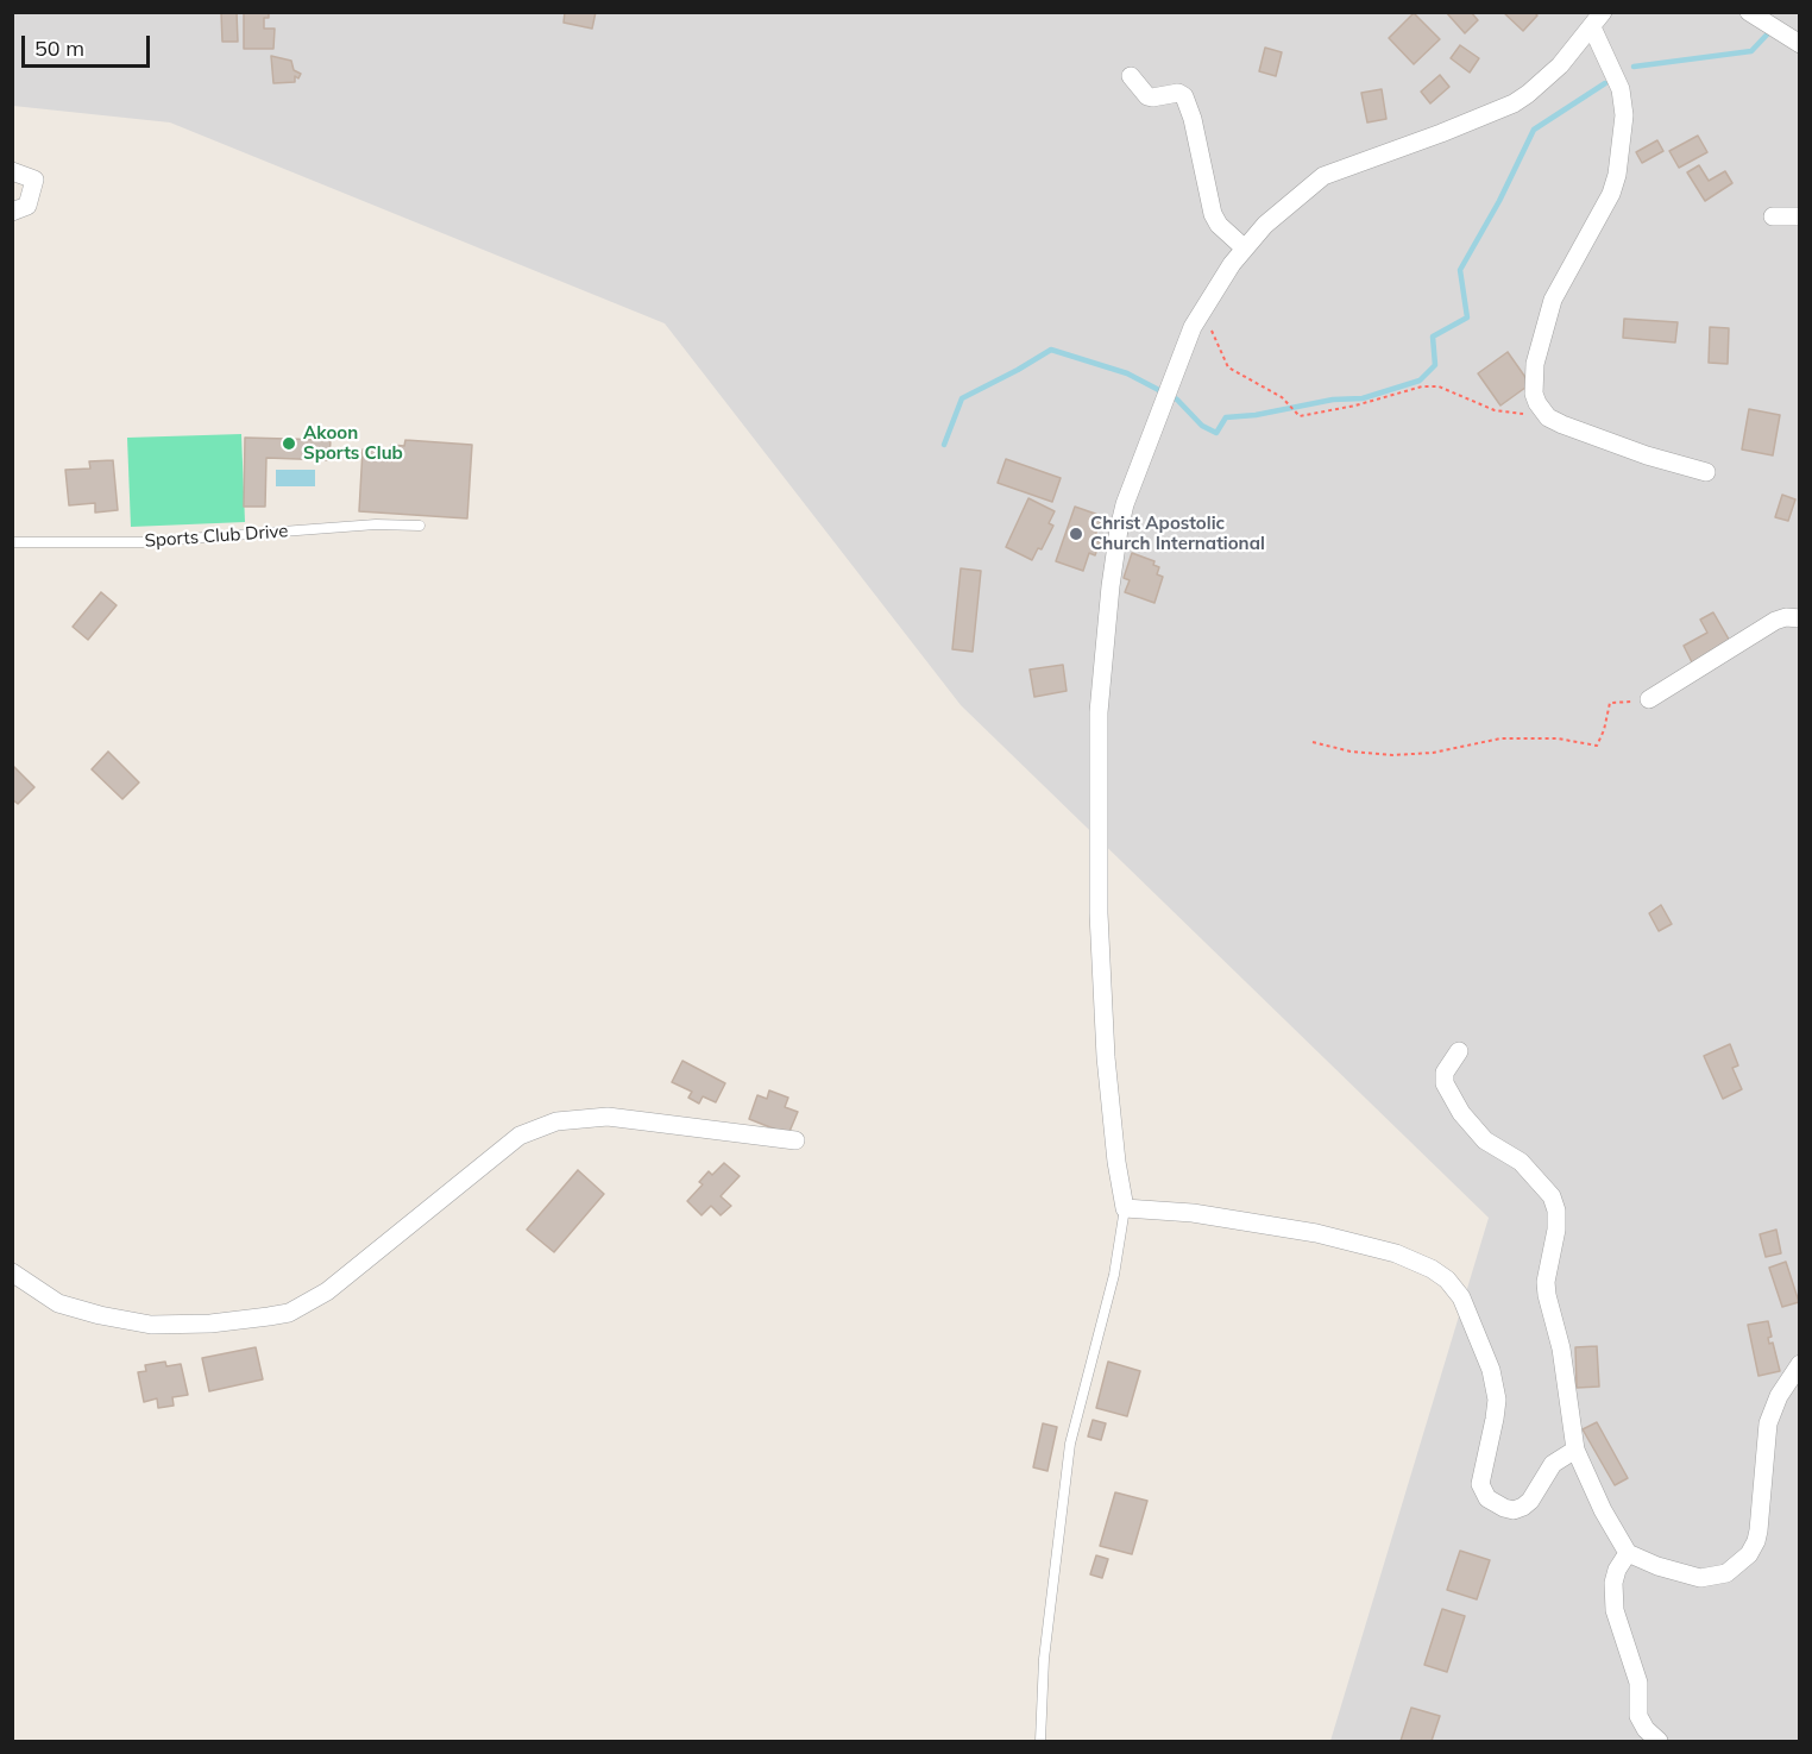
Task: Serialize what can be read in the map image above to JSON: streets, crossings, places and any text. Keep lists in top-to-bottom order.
{
  "streets": {
    "lane": ["Sports Club Drive"]
  },
  "places": ["Akoon Sports Club", "Christ Apostolic Church International"],
  "scale_bar": "50 m"
}
